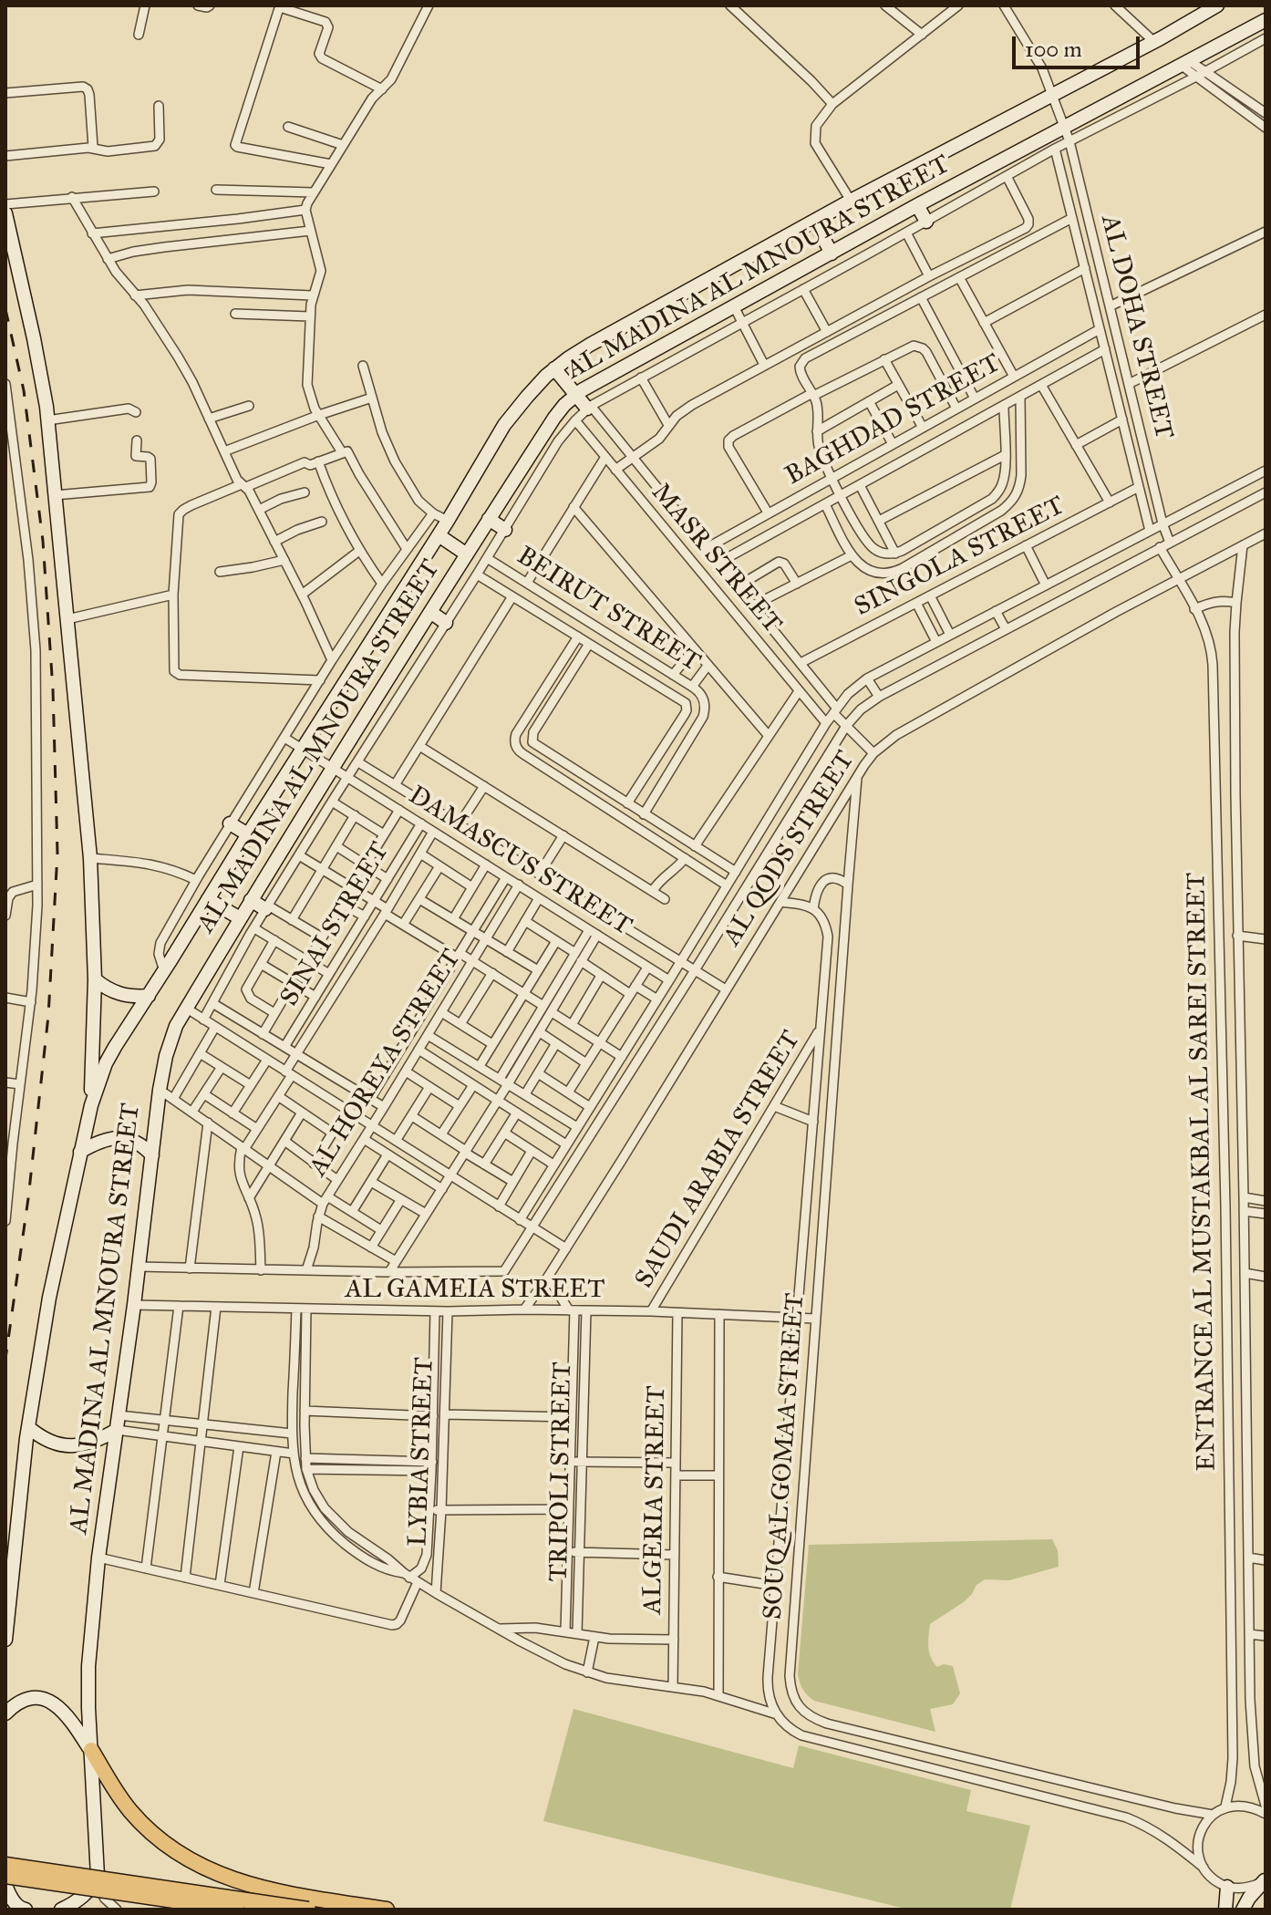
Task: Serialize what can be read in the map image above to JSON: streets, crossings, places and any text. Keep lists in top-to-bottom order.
{
  "streets": {
    "main road": ["AL MADINA AL MNOURA STREET"],
    "street": [
      "AL DOHA STREET",
      "BAGHDAD STREET",
      "SINGOLA STREET",
      "MASR STREET",
      "BEIRUT STREET",
      "AL QODS STREET",
      "DAMASCUS STREET",
      "SINAI STREET",
      "AL HOREYA STREET",
      "SAUDI ARABIA STREET",
      "ENTRANCE AL MUSTAKBAL AL SAREI STREET",
      "AL GAMEIA STREET",
      "LYBIA STREET",
      "SOUQ AL GOMAA STREET",
      "TRIPOLI STREET",
      "ALGERIA STREET"
    ]
  },
  "crossings": [
    ["AL MADINA AL MNOURA STREET", "AL DOHA STREET"],
    ["AL MADINA AL MNOURA STREET", "DAMASCUS STREET"],
    ["AL MADINA AL MNOURA STREET", "AL GAMEIA STREET"],
    ["AL DOHA STREET", "BAGHDAD STREET"],
    ["AL DOHA STREET", "SINGOLA STREET"],
    ["AL DOHA STREET", "AL QODS STREET"],
    ["BAGHDAD STREET", "MASR STREET"],
    ["SINGOLA STREET", "MASR STREET"],
    ["MASR STREET", "AL QODS STREET"],
    ["AL QODS STREET", "DAMASCUS STREET"],
    ["AL QODS STREET", "ENTRANCE AL MUSTAKBAL AL SAREI STREET"],
    ["AL QODS STREET", "AL GAMEIA STREET"],
    ["AL QODS STREET", "SOUQ AL GOMAA STREET"],
    ["DAMASCUS STREET", "SINAI STREET"],
    ["DAMASCUS STREET", "AL HOREYA STREET"],
    ["AL HOREYA STREET", "AL GAMEIA STREET"],
    ["SAUDI ARABIA STREET", "AL GAMEIA STREET"],
    ["SAUDI ARABIA STREET", "SOUQ AL GOMAA STREET"],
    ["AL GAMEIA STREET", "LYBIA STREET"],
    ["AL GAMEIA STREET", "SOUQ AL GOMAA STREET"],
    ["AL GAMEIA STREET", "TRIPOLI STREET"],
    ["AL GAMEIA STREET", "ALGERIA STREET"]
  ],
  "scale_bar": "100 m"
}
